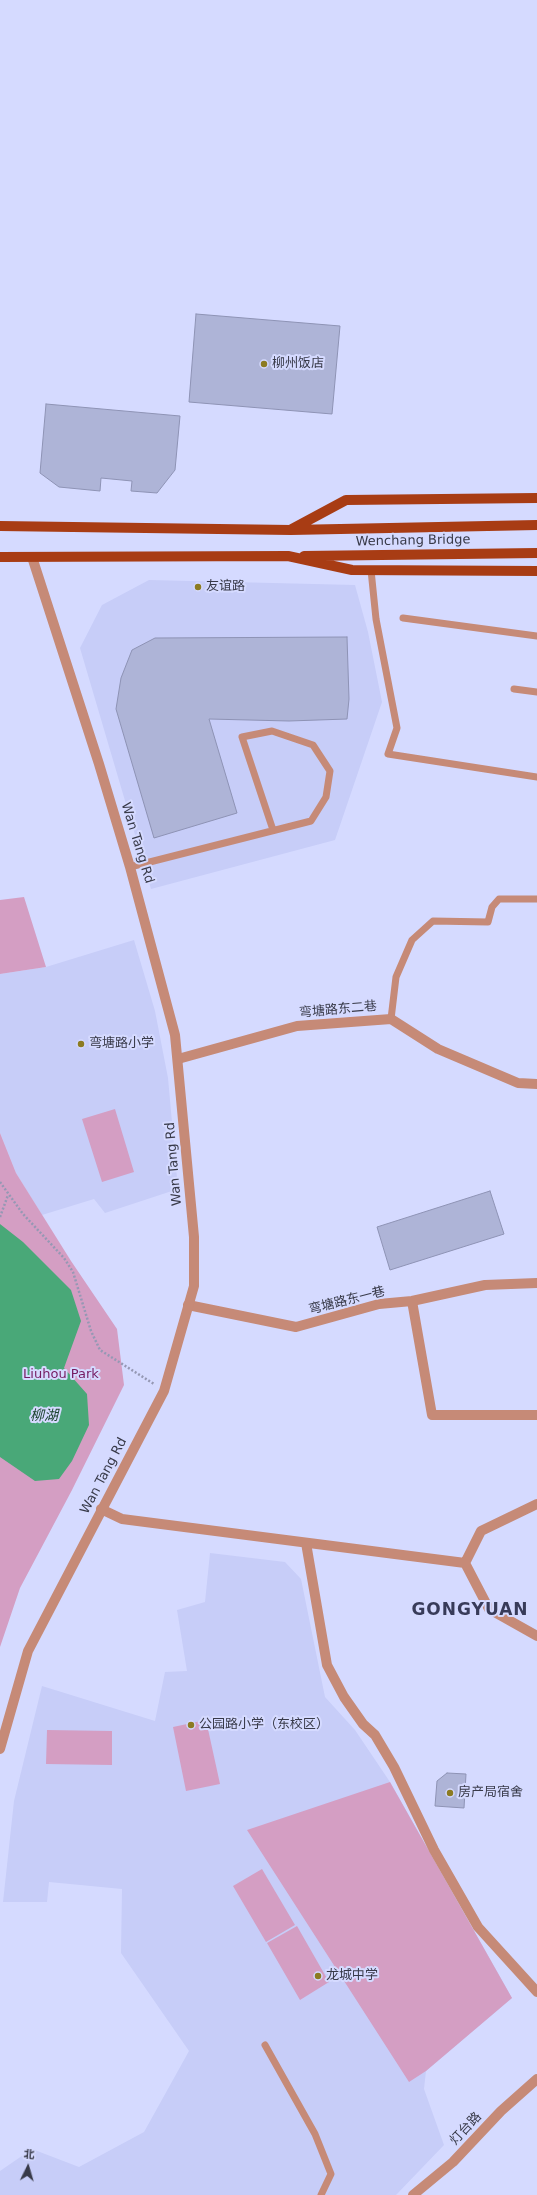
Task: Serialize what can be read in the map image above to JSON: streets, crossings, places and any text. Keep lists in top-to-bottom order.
{
  "streets": {
    "main road": ["Wenchang Bridge"],
    "street": [
      "Wan Tang Rd",
      "弯塘路东二巷",
      "弯塘路东一巷",
      "灯台路"
    ]
  },
  "crossings": [
    ["Wan Tang Rd", "弯塘路东二巷"],
    ["Wan Tang Rd", "弯塘路东一巷"]
  ],
  "districts": ["GONGYUAN"],
  "water": ["柳湖"],
  "parks": ["Liuhou Park"],
  "places": [
    "柳州饭店",
    "友谊路",
    "弯塘路小学",
    "公园路小学（东校区）",
    "房产局宿舍",
    "龙城中学"
  ],
  "north": "top"
}
